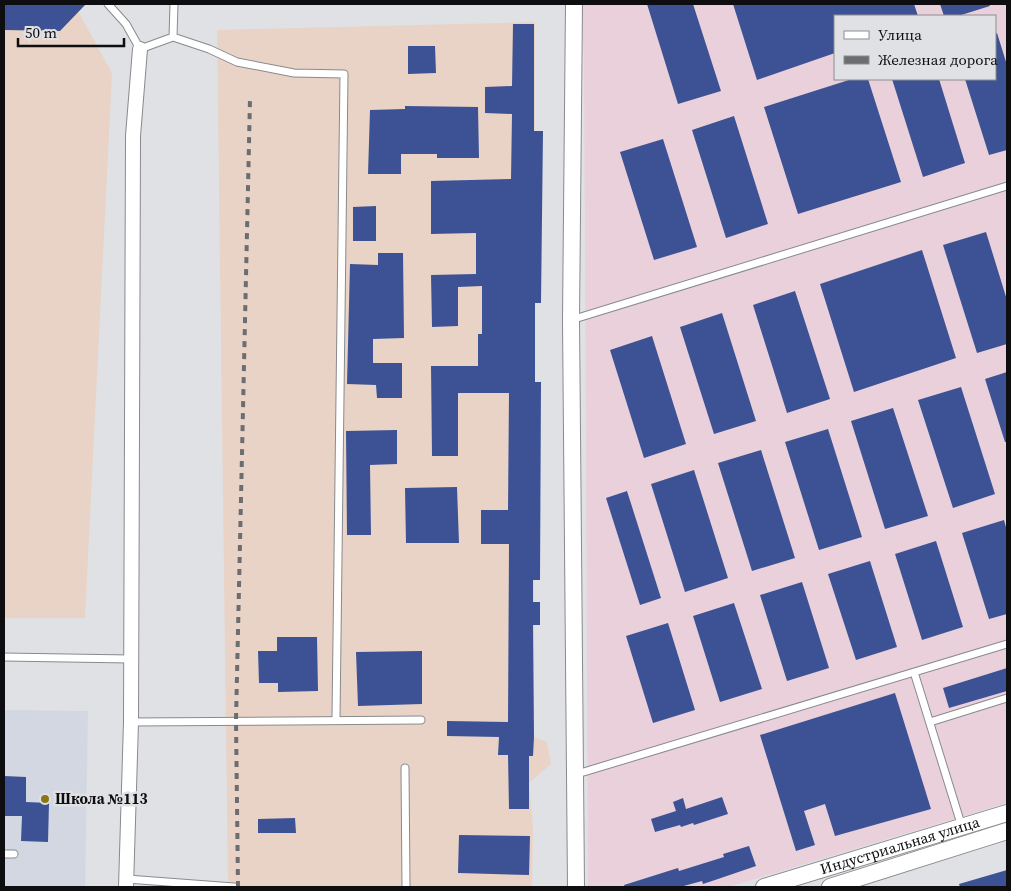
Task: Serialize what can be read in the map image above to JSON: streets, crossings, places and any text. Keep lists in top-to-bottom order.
{
  "streets": {
    "street": ["Индустриальная улица"]
  },
  "places": ["Школа №113"],
  "legend": ["Улица", "Железная дорога"],
  "scale_bar": "50 m"
}
